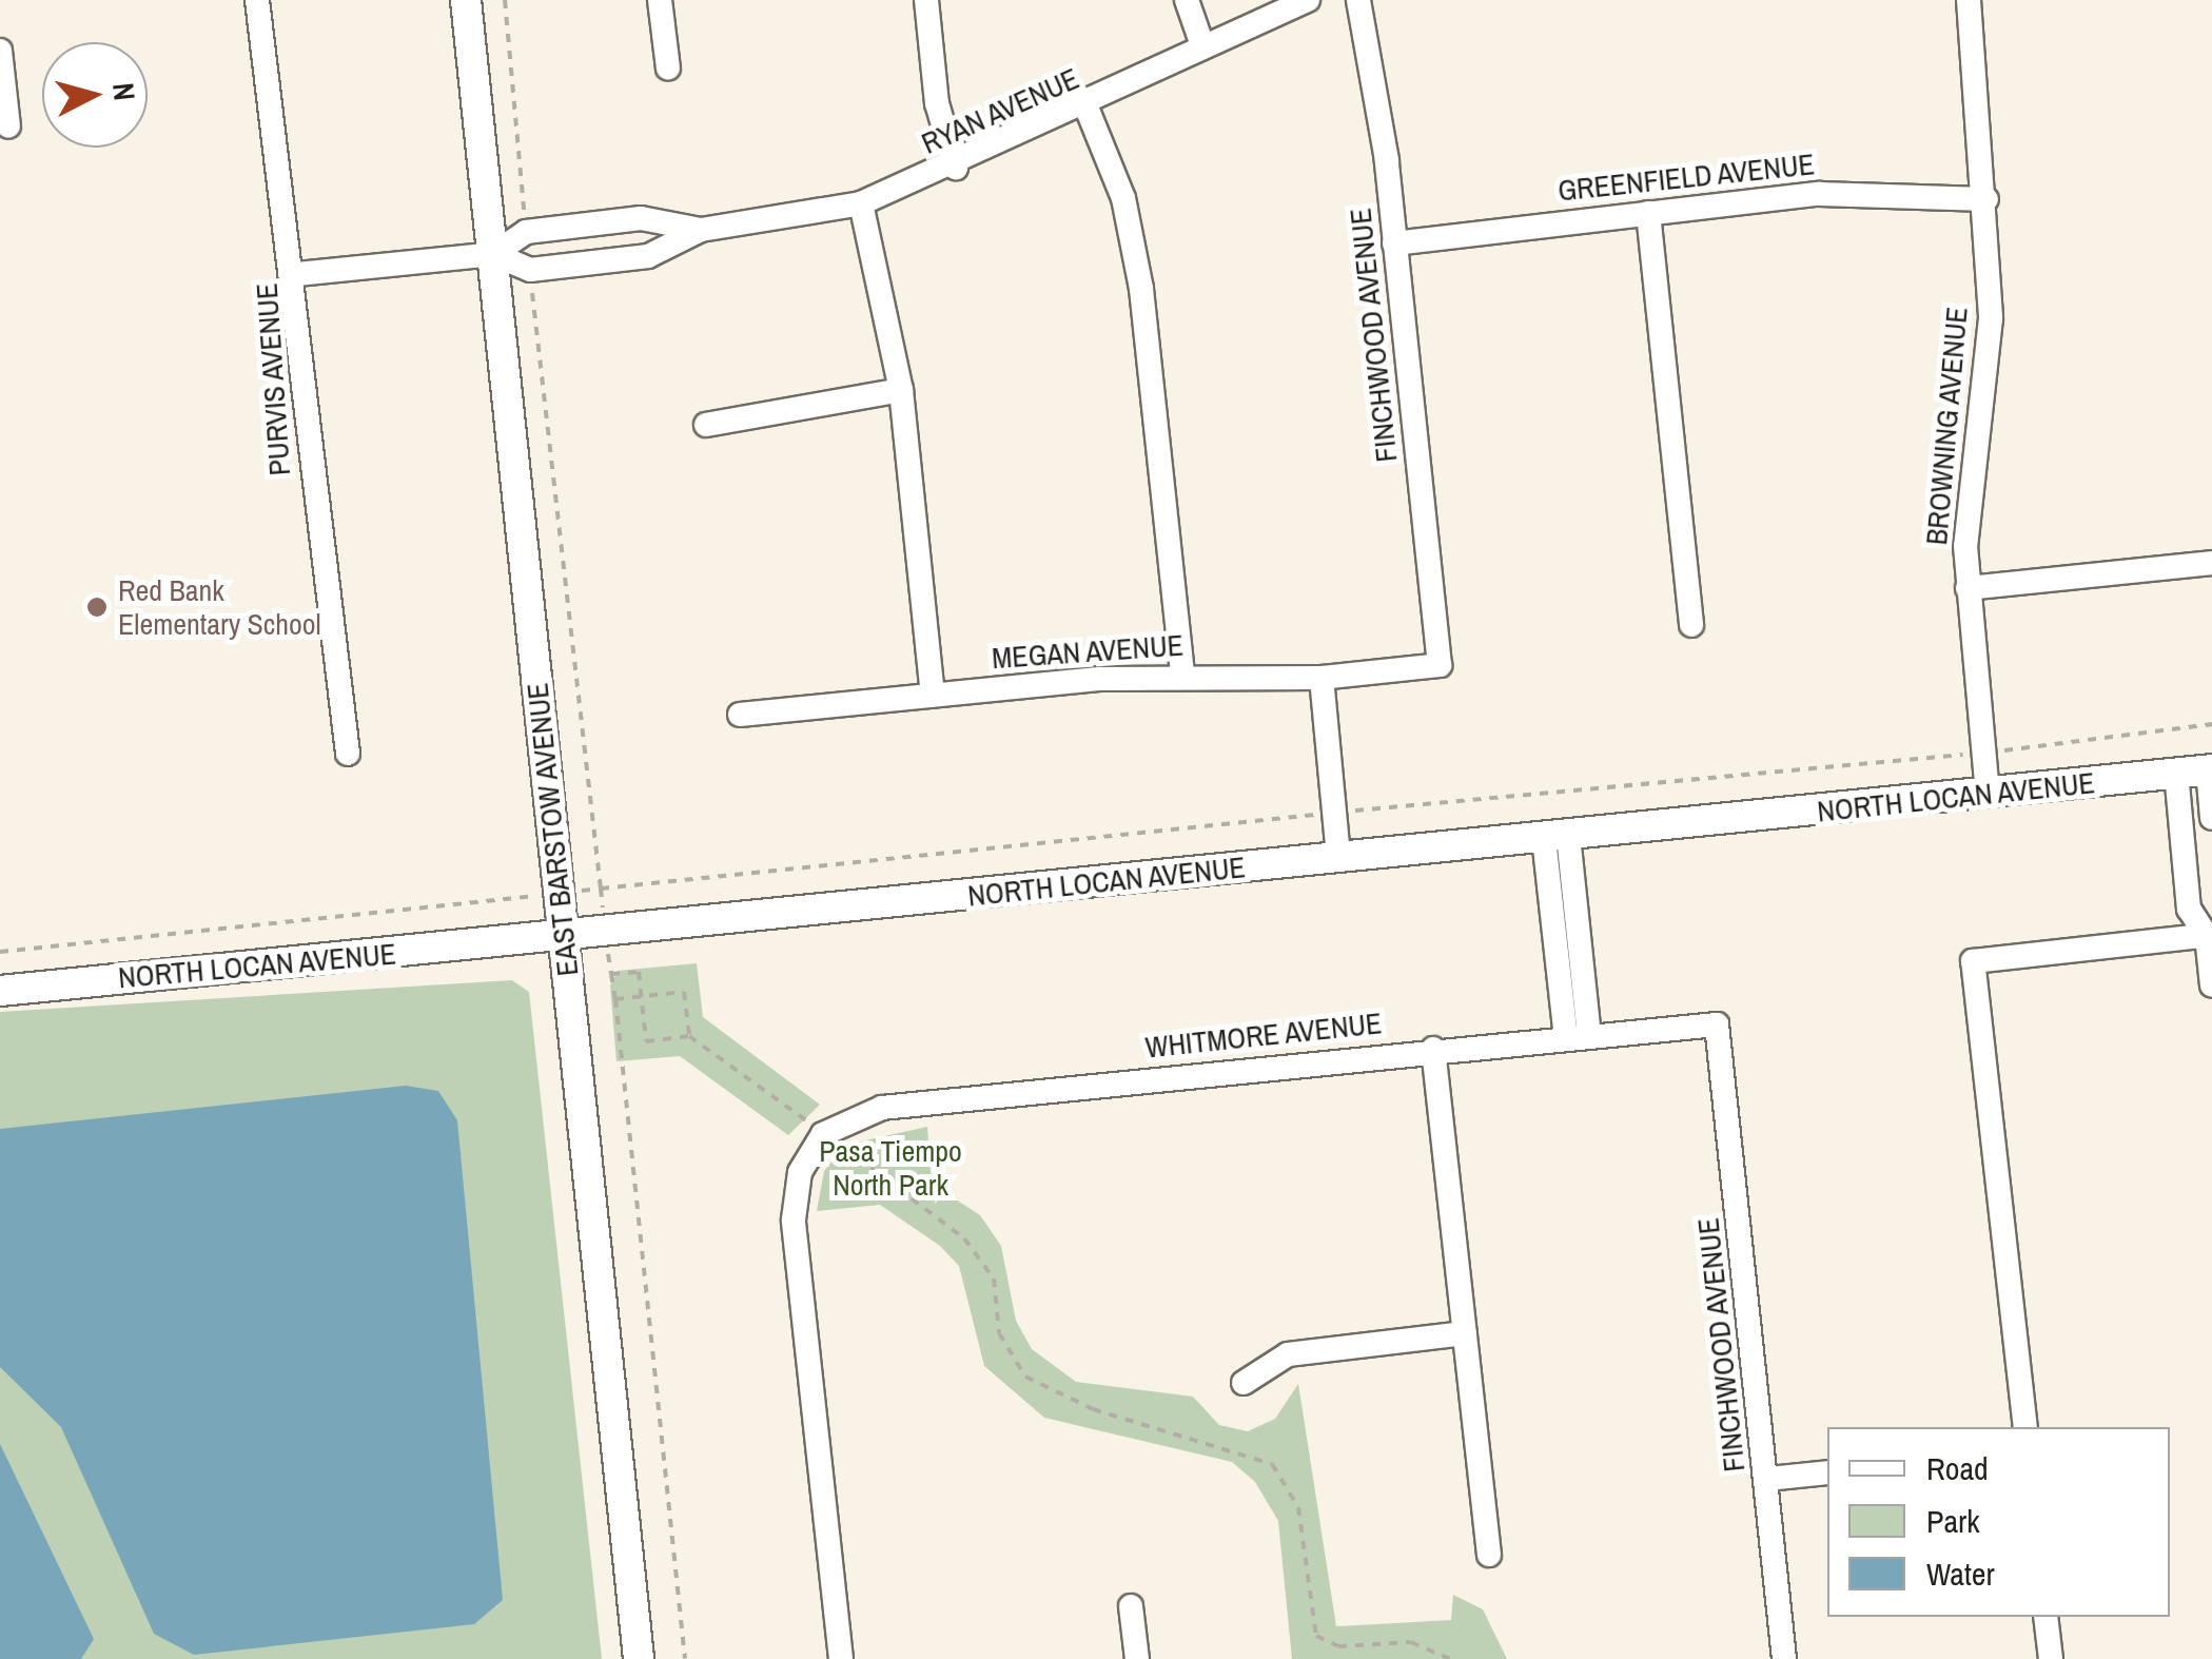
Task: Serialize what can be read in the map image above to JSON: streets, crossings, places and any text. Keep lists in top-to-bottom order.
{
  "streets": {
    "street": [
      "RYAN AVENUE",
      "GREENFIELD AVENUE",
      "FINCHWOOD AVENUE",
      "PURVIS AVENUE",
      "BROWNING AVENUE",
      "MEGAN AVENUE",
      "NORTH LOCAN AVENUE",
      "EAST BARSTOW AVENUE",
      "WHITMORE AVENUE"
    ]
  },
  "crossings": [
    ["RYAN AVENUE", "EAST BARSTOW AVENUE"],
    ["GREENFIELD AVENUE", "FINCHWOOD AVENUE"],
    ["GREENFIELD AVENUE", "BROWNING AVENUE"],
    ["FINCHWOOD AVENUE", "MEGAN AVENUE"],
    ["FINCHWOOD AVENUE", "WHITMORE AVENUE"],
    ["BROWNING AVENUE", "NORTH LOCAN AVENUE"],
    ["NORTH LOCAN AVENUE", "EAST BARSTOW AVENUE"]
  ],
  "parks": ["Pasa Tiempo North Park"],
  "places": ["Red Bank Elementary School"],
  "legend": ["Road", "Park", "Water"],
  "north": "right"
}
